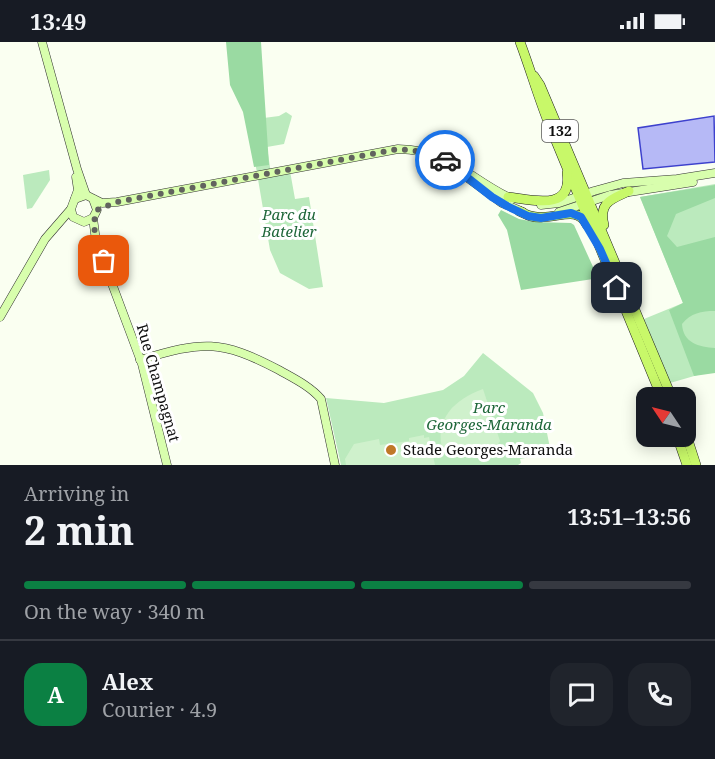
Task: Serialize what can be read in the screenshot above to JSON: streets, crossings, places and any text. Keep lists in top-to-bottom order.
{
  "streets": {
    "main road": ["132"],
    "street": ["Rue Champagnat"]
  },
  "parks": ["Parc du Batelier", "Parc Georges-Maranda"],
  "places": ["Stade Georges-Maranda"],
  "north": "top left",
  "page": {
    "status": "13:49",
    "heading": ["2 min", "Arriving in", "13:51–13:56"],
    "panel": ["Alex", "Courier · 4.9"],
    "bar": "On the way · 340 m",
    "round": "A"
  }
}
